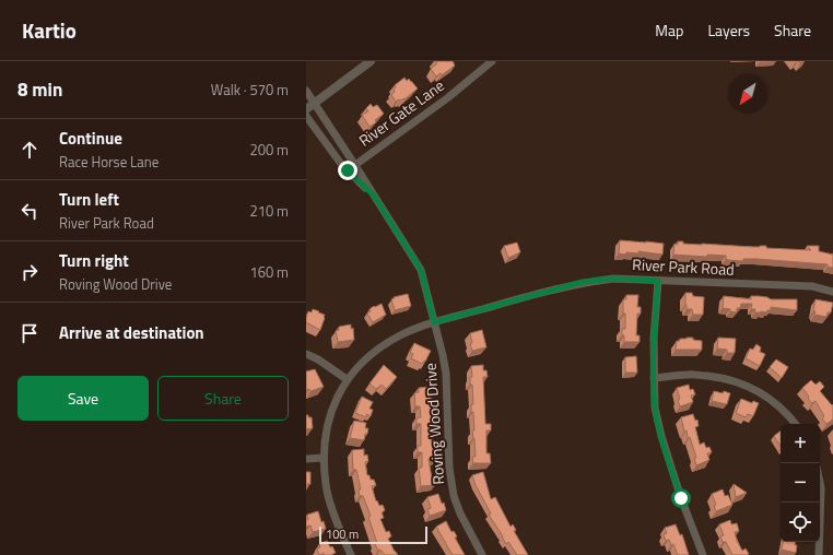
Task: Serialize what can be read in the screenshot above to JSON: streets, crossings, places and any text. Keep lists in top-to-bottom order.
{
  "streets": {
    "street": ["River Gate Lane", "River Park Road", "Roving Wood Drive"]
  },
  "crossings": [
    ["River Gate Lane", "Roving Wood Drive"],
    ["River Park Road", "Roving Wood Drive"]
  ],
  "scale_bar": "100 m",
  "north": "bottom left",
  "page": {
    "header": "Kartio",
    "nav": ["Map", "Layers", "Share"],
    "heading": ["8 min", "Walk · 570 m"],
    "list": [
      ["Continue", "Race Horse Lane", "200 m"],
      ["Turn left", "River Park Road", "210 m"],
      ["Turn right", "Roving Wood Drive", "160 m"],
      "Arrive at destination"
    ],
    "buttons": ["Save", "Share"],
    "map_buttons": ["+", "−"],
    "scale": "100 m"
  }
}
